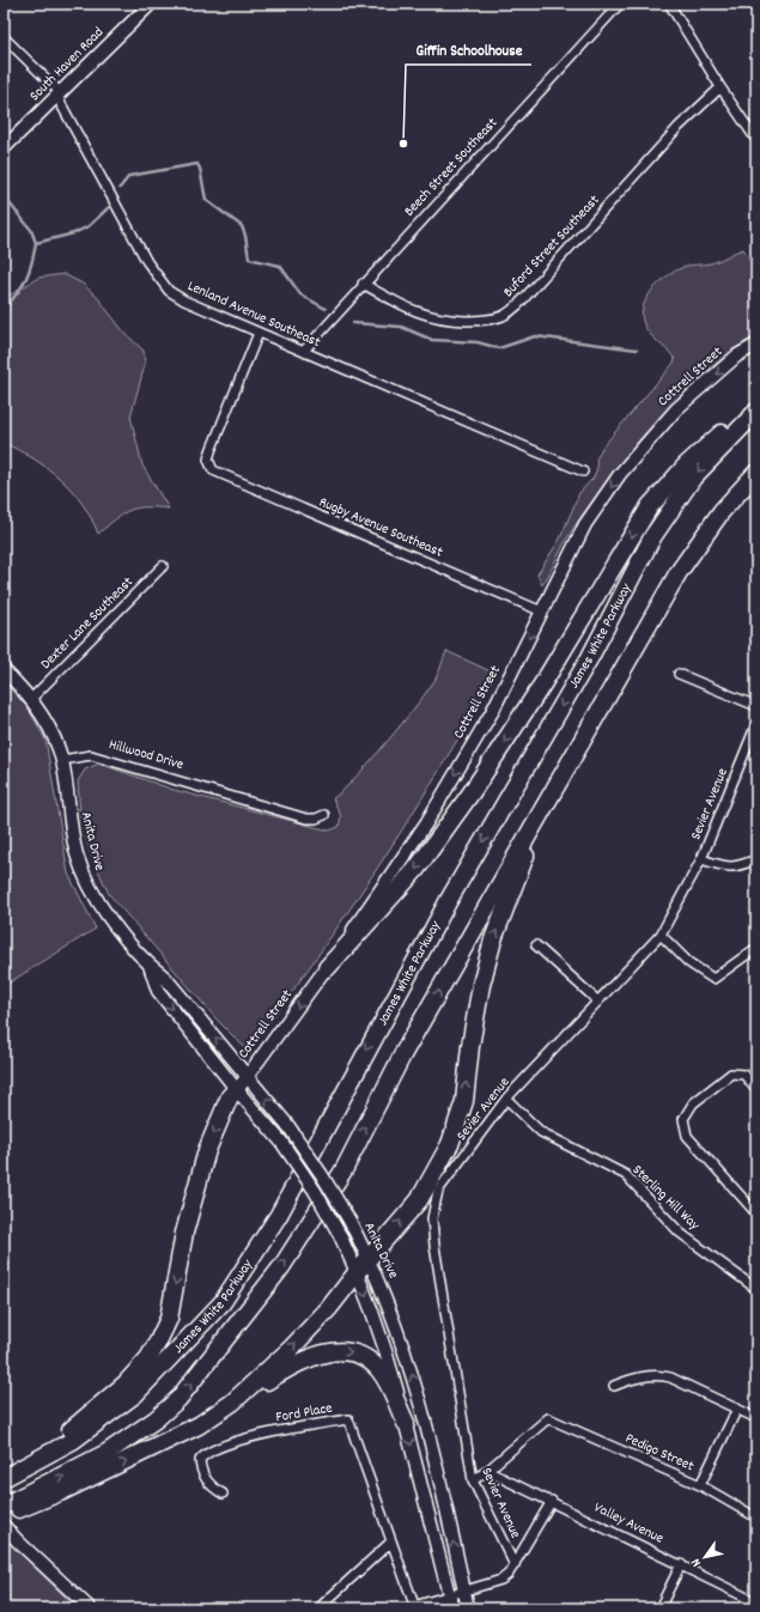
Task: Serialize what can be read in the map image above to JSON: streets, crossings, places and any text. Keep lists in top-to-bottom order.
{
  "streets": {
    "highway": ["James White Parkway"],
    "street": [
      "South Haven Road",
      "Beech Street Southeast",
      "Buford Street Southeast",
      "Lenland Avenue Southeast",
      "Cottrell Street",
      "Rugby Avenue Southeast",
      "Dexter Lane Southeast",
      "Hillwood Drive",
      "Sevier Avenue",
      "Anita Drive",
      "Sterling Hill Way",
      "Ford Place",
      "Pedigo Street",
      "Valley Avenue"
    ]
  },
  "crossings": [
    ["South Haven Road", "Lenland Avenue Southeast"],
    ["Beech Street Southeast", "Buford Street Southeast"],
    ["Beech Street Southeast", "Lenland Avenue Southeast"],
    ["Lenland Avenue Southeast", "Rugby Avenue Southeast"],
    ["Cottrell Street", "Rugby Avenue Southeast"],
    ["Cottrell Street", "Anita Drive"],
    ["Hillwood Drive", "Anita Drive"],
    ["Sevier Avenue", "Anita Drive"],
    ["Sevier Avenue", "Sterling Hill Way"],
    ["Sevier Avenue", "Ford Place"],
    ["Sevier Avenue", "Valley Avenue"],
    ["Pedigo Street", "Valley Avenue"]
  ],
  "one_way": ["Cottrell Street"],
  "places": ["Giffin Schoolhouse"],
  "north": "bottom left"
}
